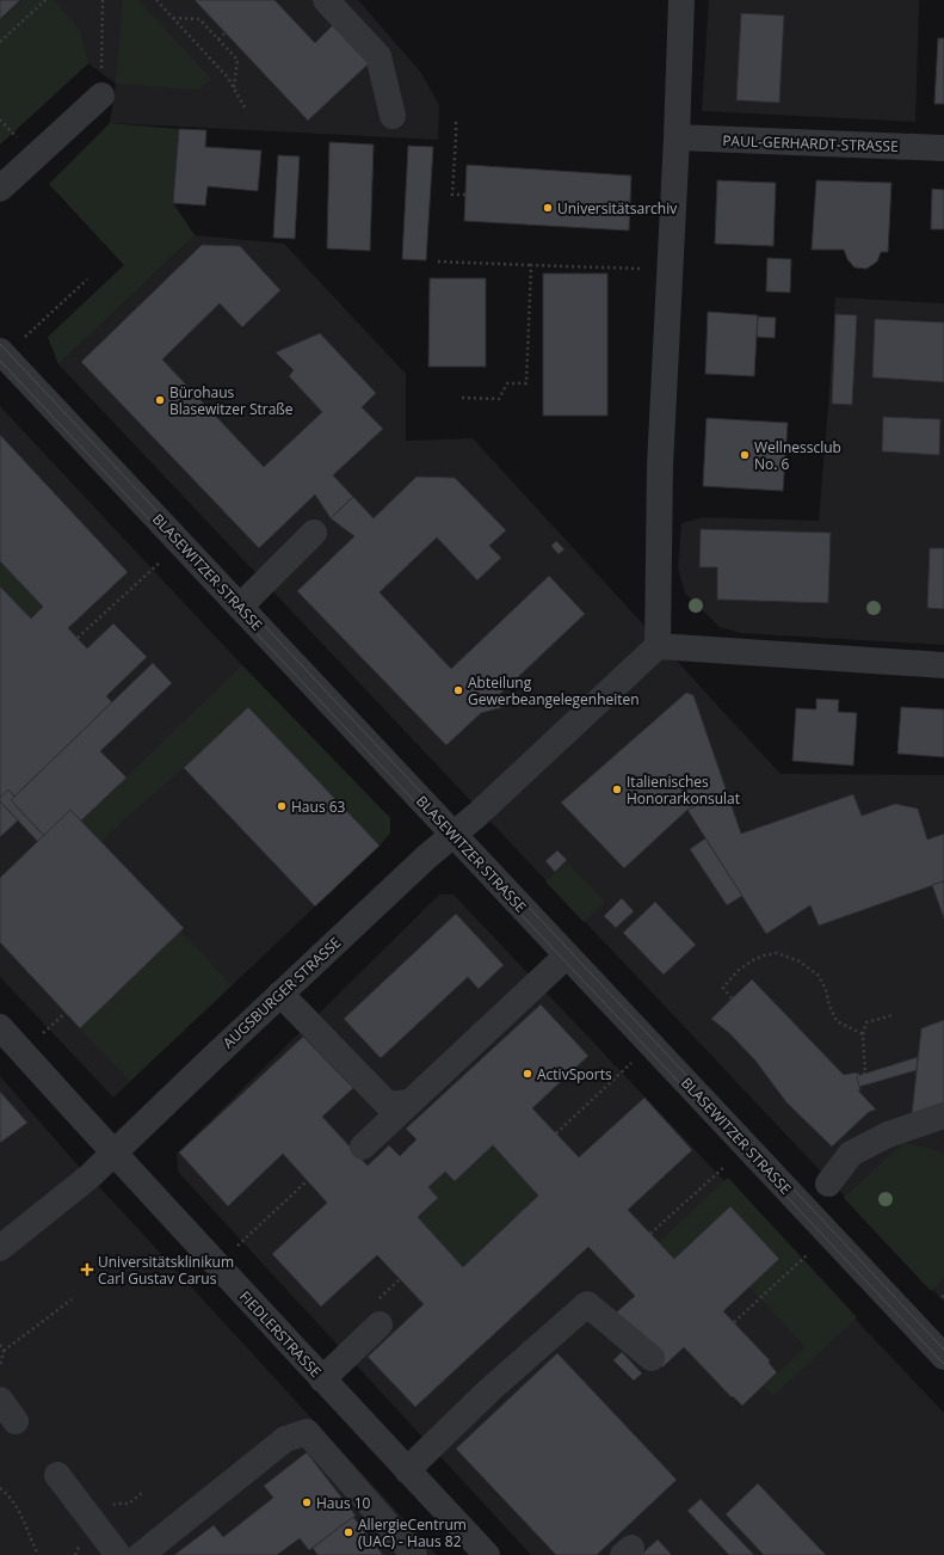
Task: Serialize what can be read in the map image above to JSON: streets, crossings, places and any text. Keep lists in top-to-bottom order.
{
  "streets": {
    "street": [
      "PAUL-GERHARDT-STRASSE",
      "BLASEWITZER STRASSE",
      "AUGSBURGER STRASSE",
      "FIEDLERSTRASSE"
    ]
  },
  "crossings": [
    ["BLASEWITZER STRASSE", "AUGSBURGER STRASSE"],
    ["AUGSBURGER STRASSE", "FIEDLERSTRASSE"]
  ],
  "places": {
    "other": [
      "Universitätsarchiv",
      "Bürohaus Blasewitzer Straße",
      "Wellnessclub No. 6",
      "Abteilung Gewerbeangelegenheiten",
      "Italienisches Honorarkonsulat",
      "Haus 63",
      "ActivSports",
      "Haus 10",
      "AllergieCentrum (UAC) - Haus 82"
    ],
    "health": ["Universitätsklinikum Carl Gustav Carus"]
  }
}
